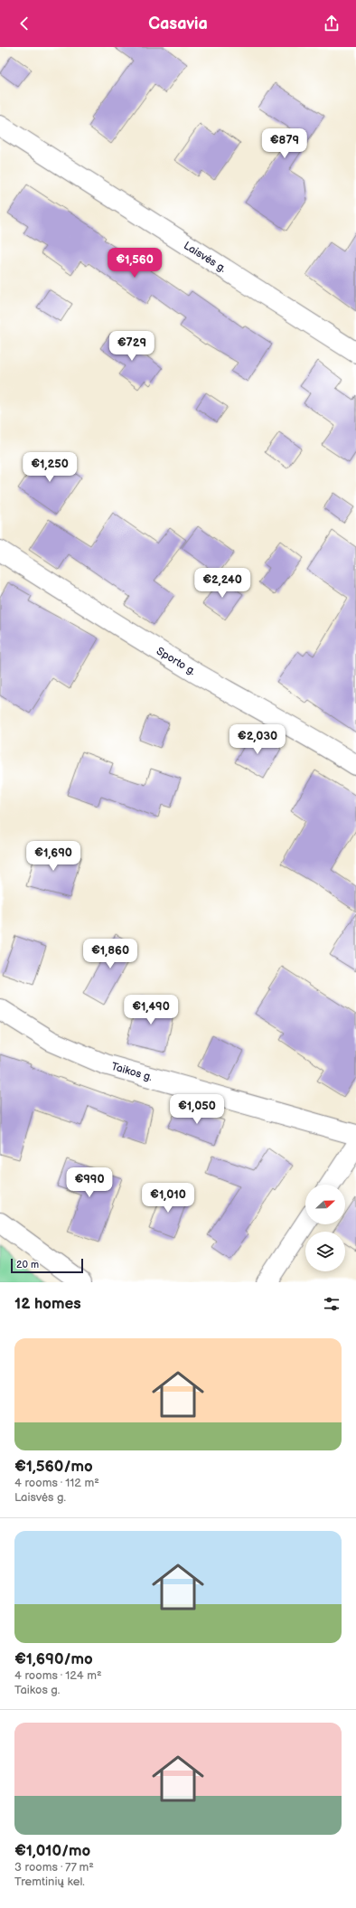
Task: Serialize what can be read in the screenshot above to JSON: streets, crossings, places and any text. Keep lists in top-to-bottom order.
{
  "streets": {
    "street": ["Laisvės g.", "Sporto g.", "Taikos g."]
  },
  "scale_bar": "20 m",
  "north": "right",
  "page": {
    "header": "Casavia",
    "price": [
      "€879",
      "€1,560",
      "€729",
      "€1,250",
      "€2,240",
      "€2,030",
      "€1,690",
      "€1,860",
      "€1,490",
      "€1,050",
      "€990",
      "€1,010"
    ],
    "scale": "20 m",
    "heading": "12 homes",
    "list": [
      {
        "name": "€1,560/mo",
        "note": "4 rooms · 112 m² · Laisvės g."
      },
      {
        "name": "€1,690/mo",
        "note": "4 rooms · 124 m² · Taikos g."
      },
      {
        "name": "€1,010/mo",
        "note": "3 rooms · 77 m² · Tremtinių kel."
      }
    ]
  }
}
